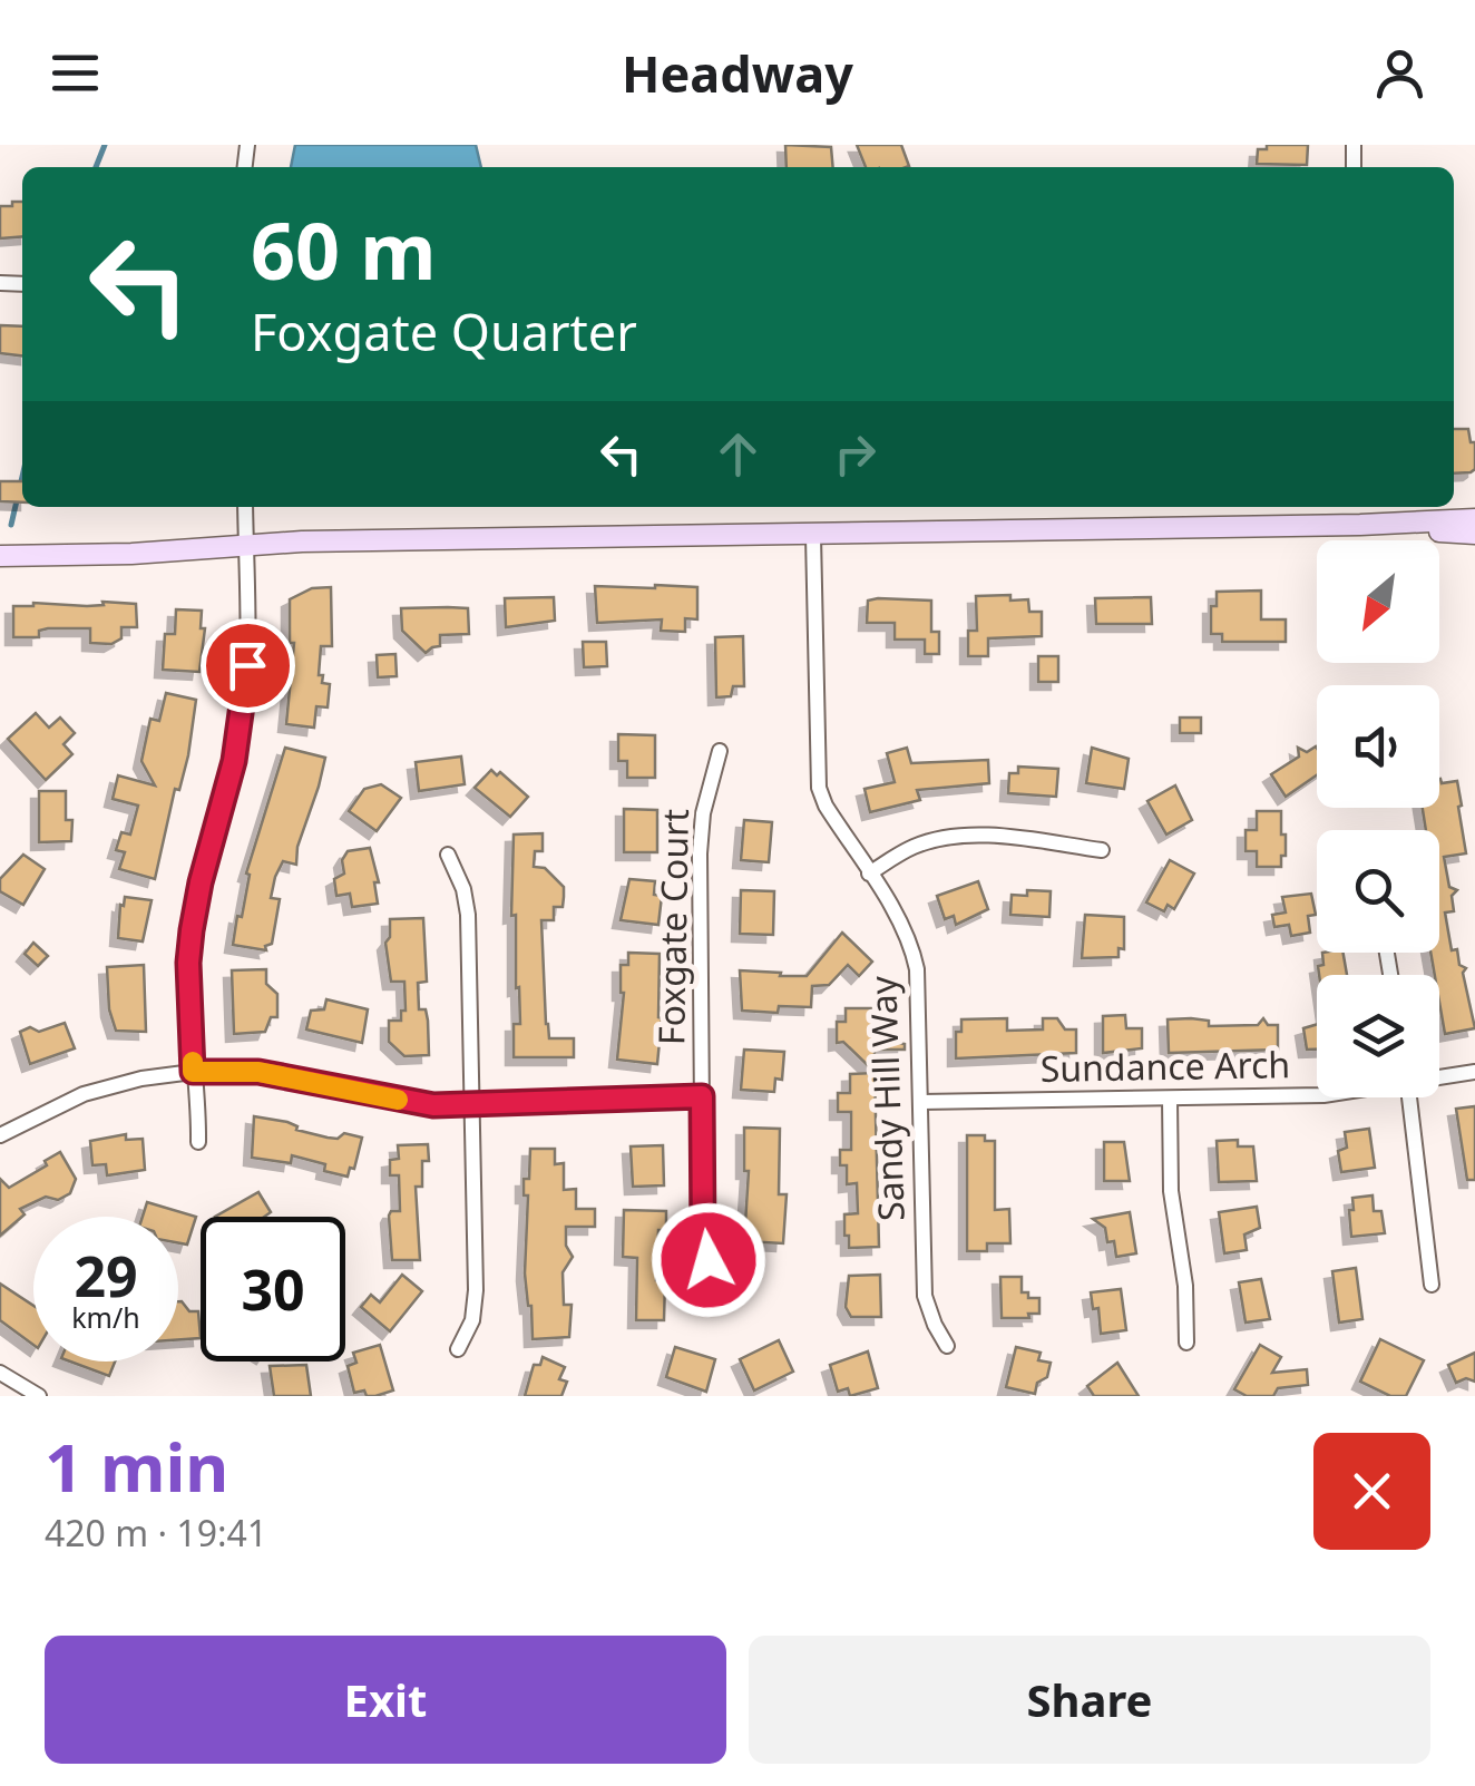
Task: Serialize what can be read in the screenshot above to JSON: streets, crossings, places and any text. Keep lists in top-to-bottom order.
{
  "streets": {
    "street": ["Foxgate Court", "Sundance Arch", "Sandy Hill Way"]
  },
  "crossings": [
    ["Sundance Arch", "Sandy Hill Way"]
  ],
  "north": "bottom left",
  "page": {
    "header": "Headway",
    "turn": ["60 m", "Foxgate Quarter"],
    "speed": "29 km/h",
    "limit": "30",
    "heading": ["1 min", "420 m · 19:41"],
    "buttons": ["Exit", "Share"]
  }
}
